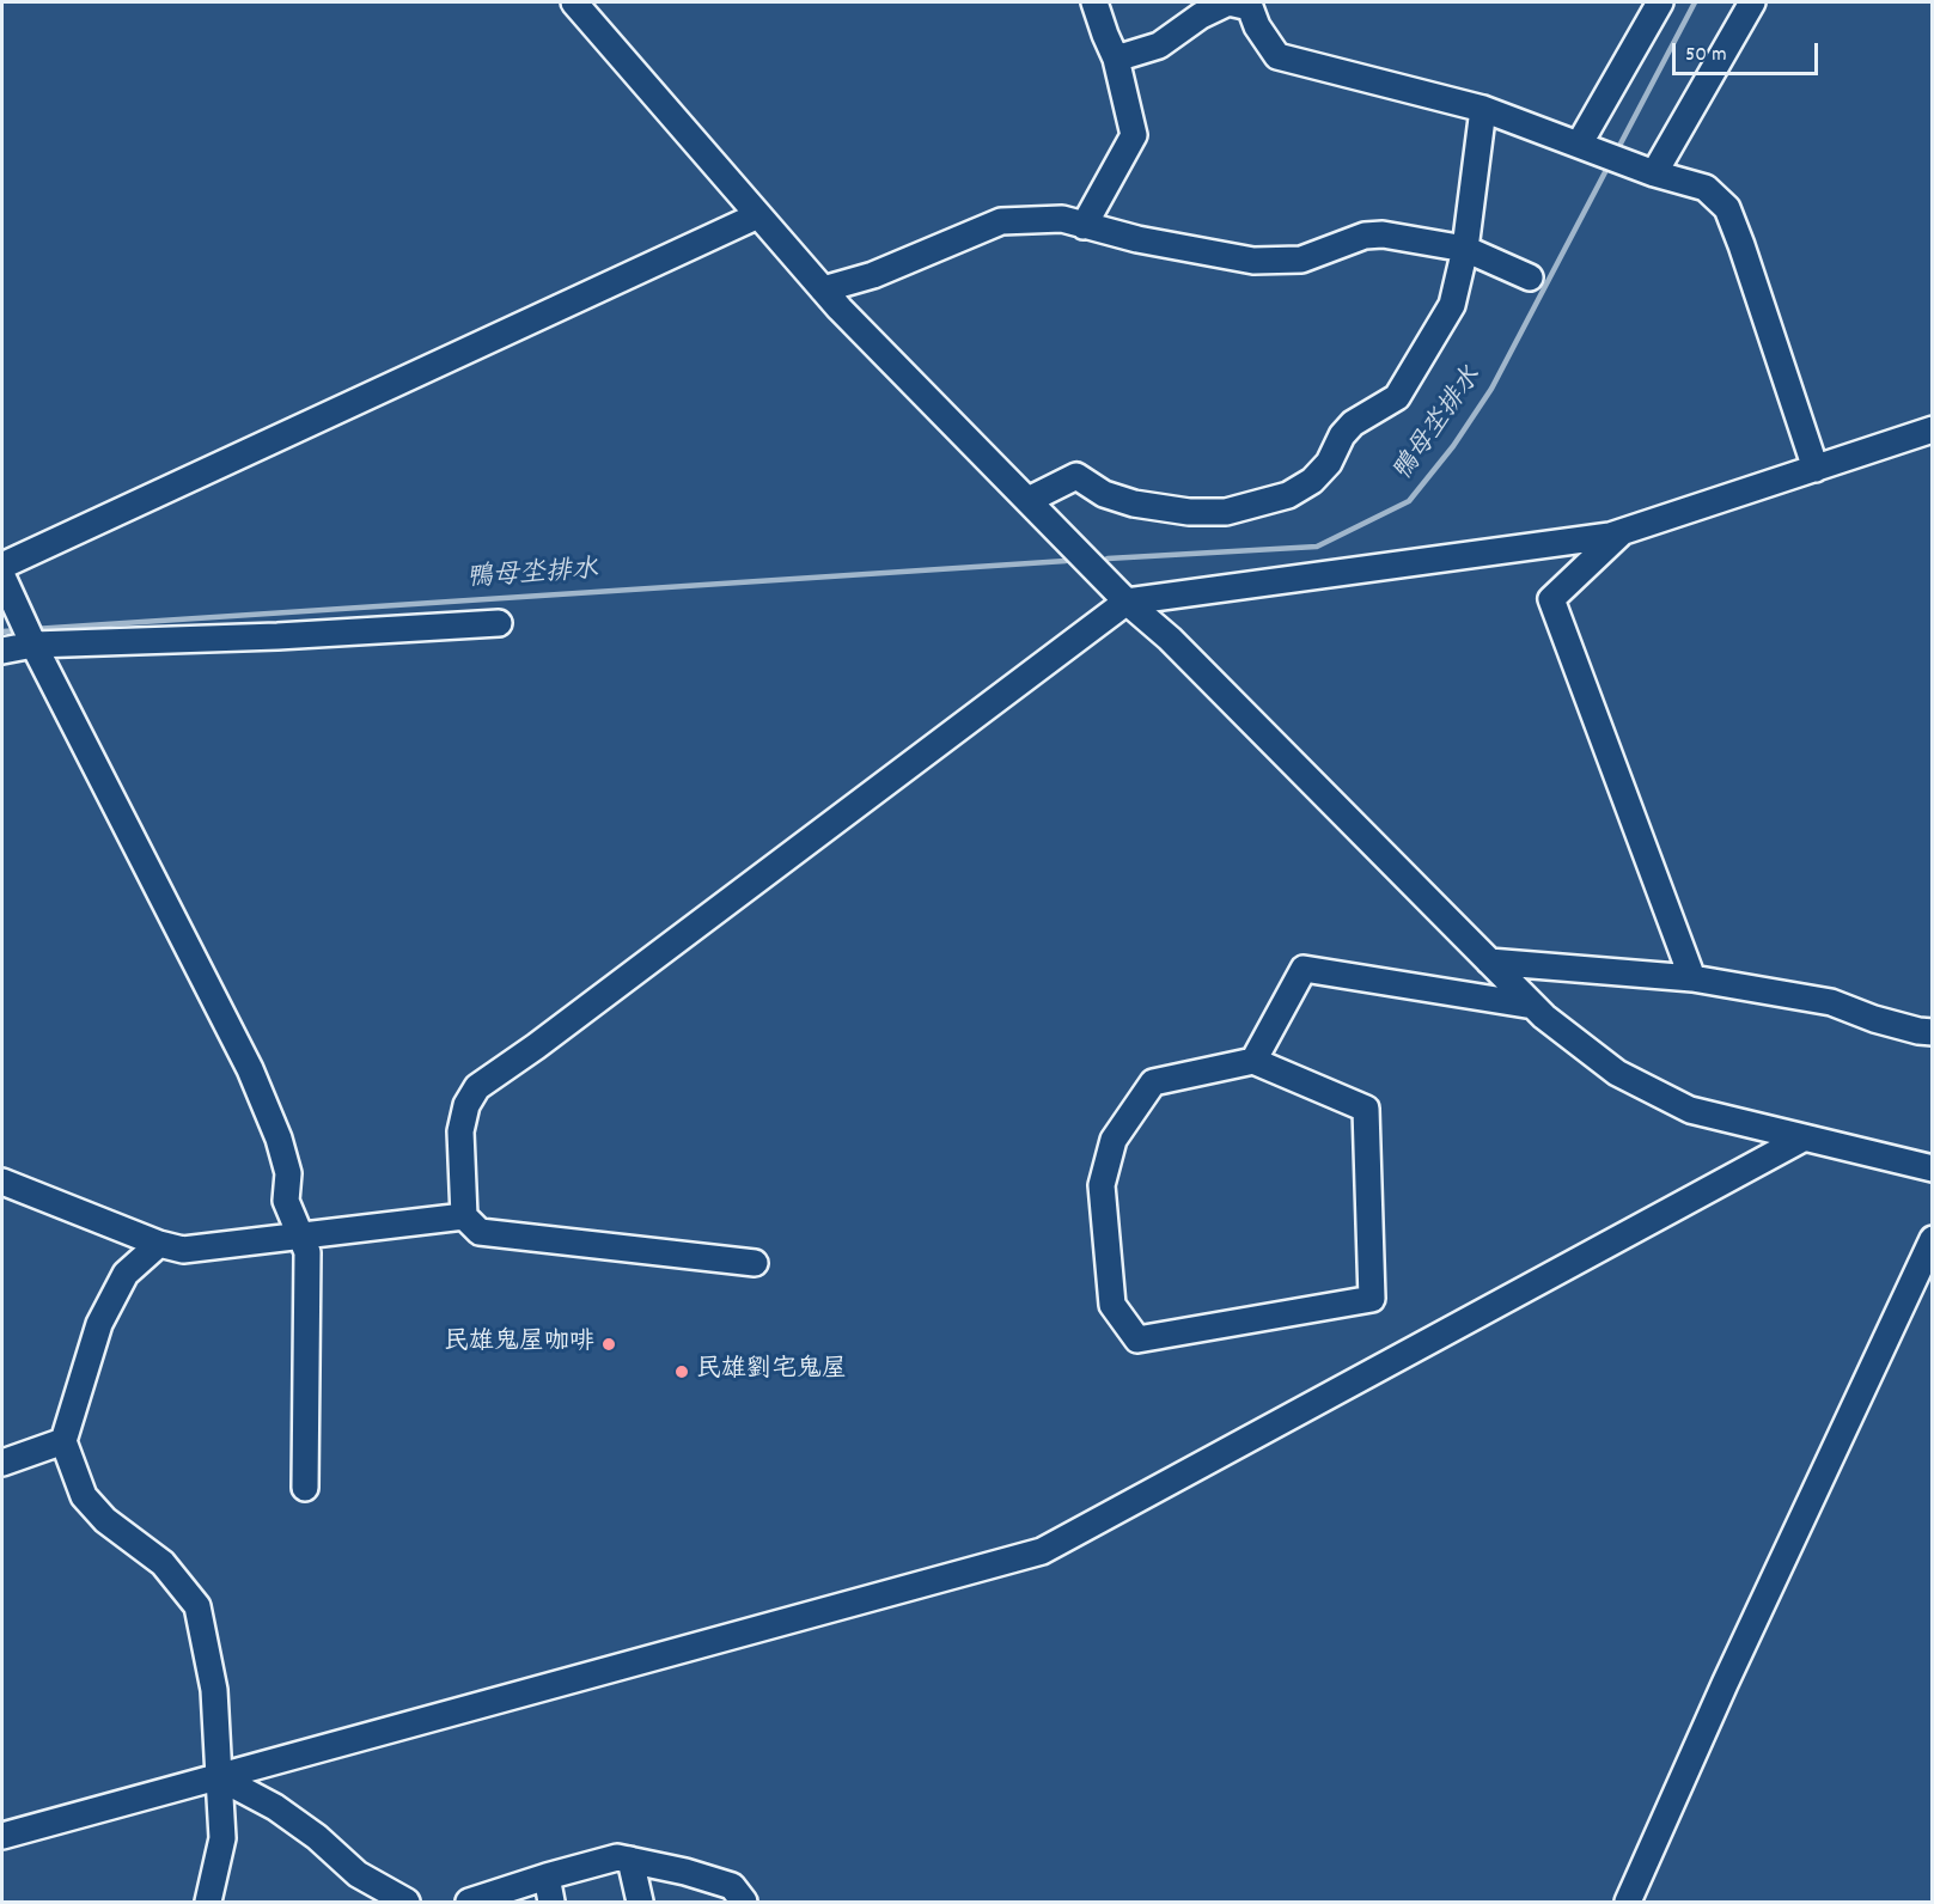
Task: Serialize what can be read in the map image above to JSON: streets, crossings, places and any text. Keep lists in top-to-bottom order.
{
  "water": ["鴨母坔排水"],
  "places": ["民雄鬼屋咖啡", "民雄劉宅鬼屋"],
  "scale_bar": "50 m"
}
